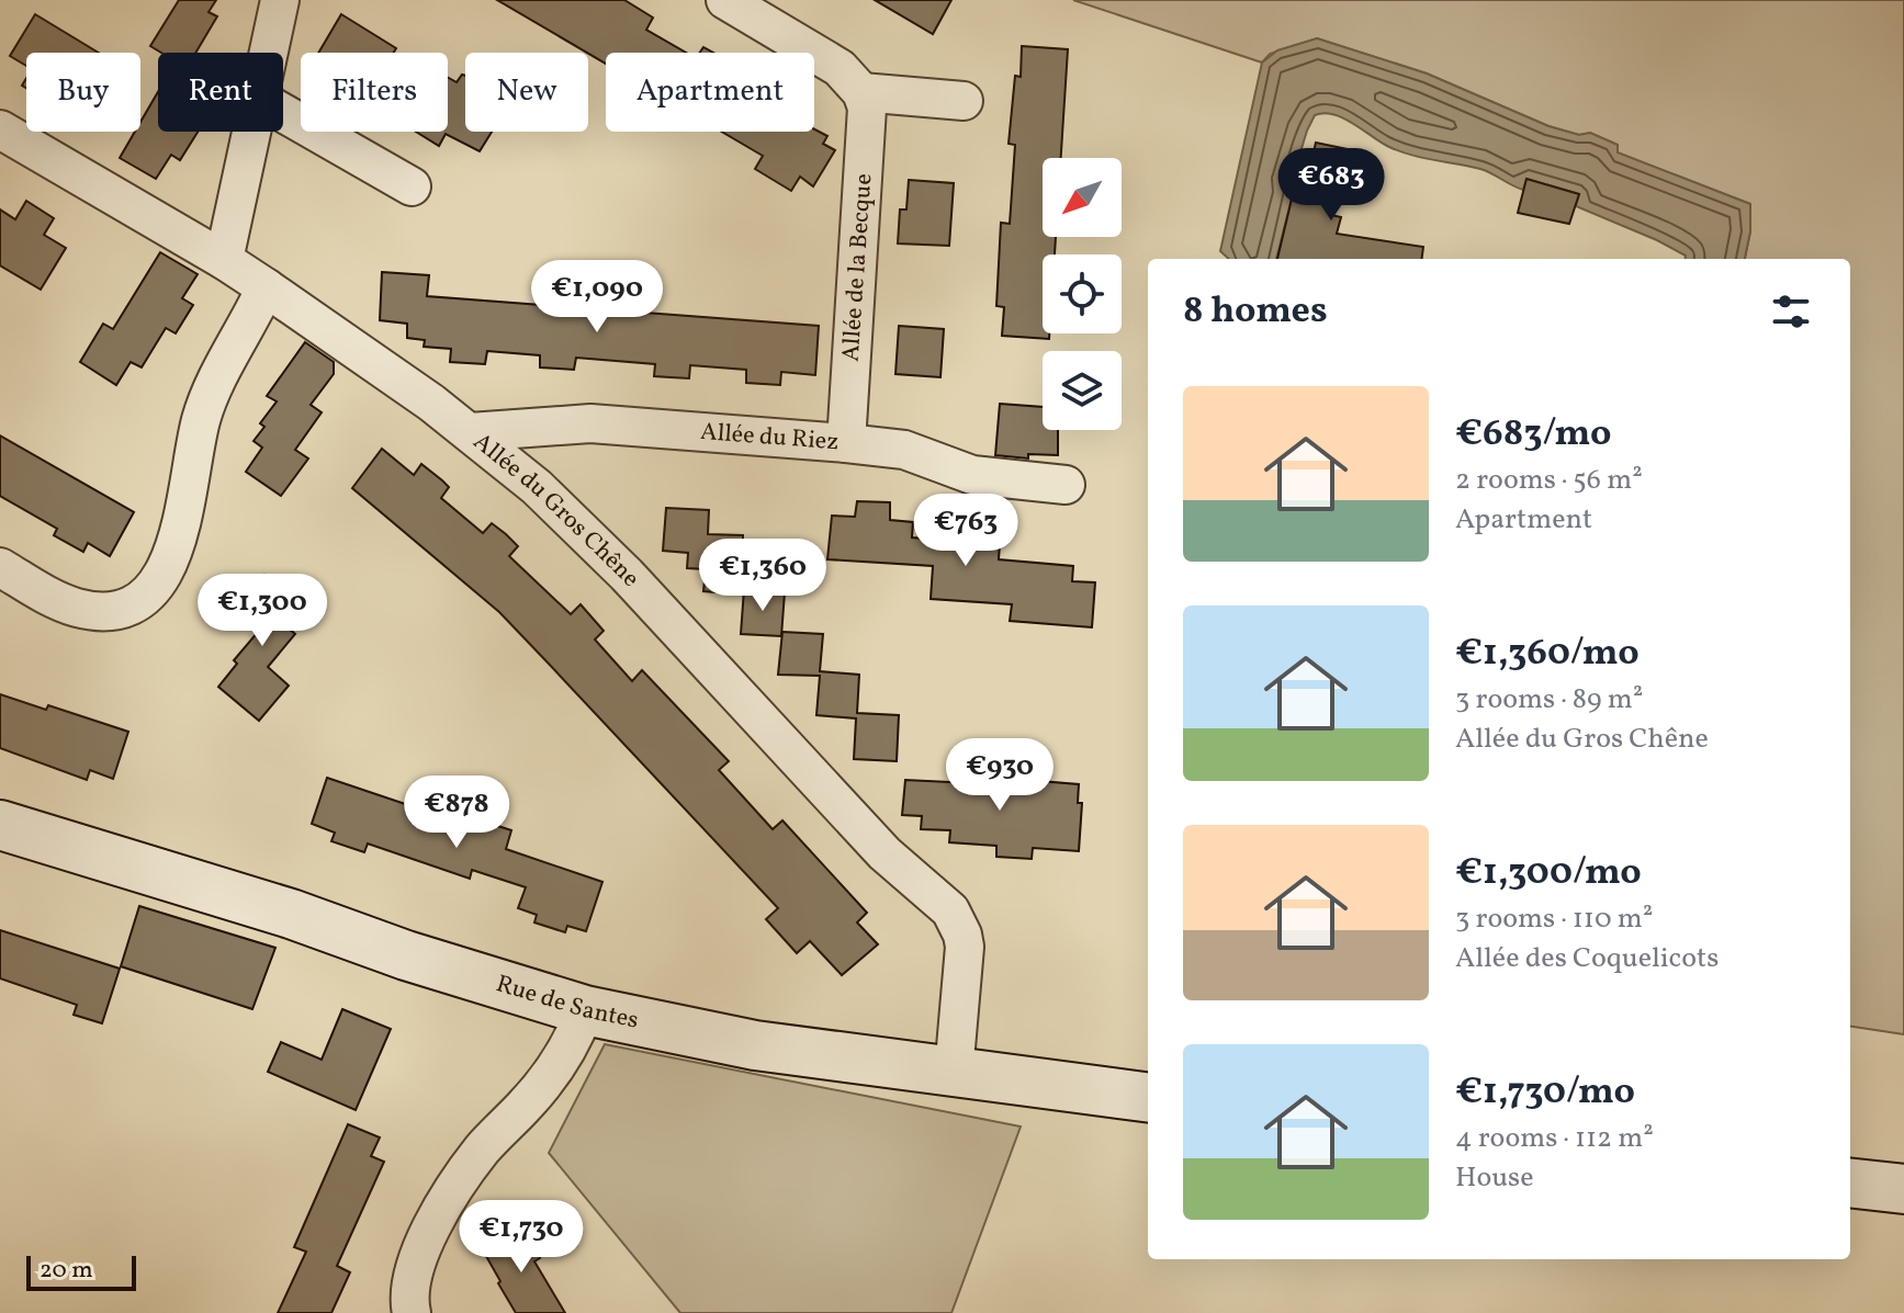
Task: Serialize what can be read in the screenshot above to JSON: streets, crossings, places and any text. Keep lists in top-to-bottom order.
{
  "streets": {
    "street": [
      "Allée de la Becque",
      "Allée du Riez",
      "Allée du Gros Chêne",
      "Rue de Santes"
    ]
  },
  "crossings": [
    ["Allée de la Becque", "Allée du Riez"],
    ["Allée du Riez", "Allée du Gros Chêne"],
    ["Allée du Gros Chêne", "Rue de Santes"]
  ],
  "scale_bar": "20 m",
  "north": "bottom left",
  "page": {
    "chip": [
      "Buy",
      "Rent",
      "Filters",
      "New",
      "Apartment"
    ],
    "price": [
      "€683",
      "€1,090",
      "€763",
      "€1,360",
      "€1,300",
      "€930",
      "€878",
      "€1,730"
    ],
    "heading": "8 homes",
    "list": [
      {
        "name": "€683/mo",
        "note": "2 rooms · 56 m² · Apartment"
      },
      {
        "name": "€1,360/mo",
        "note": "3 rooms · 89 m² · Allée du Gros Chêne"
      },
      {
        "name": "€1,300/mo",
        "note": "3 rooms · 110 m² · Allée des Coquelicots"
      },
      {
        "name": "€1,730/mo",
        "note": "4 rooms · 112 m² · House"
      }
    ],
    "scale": "20 m"
  }
}
